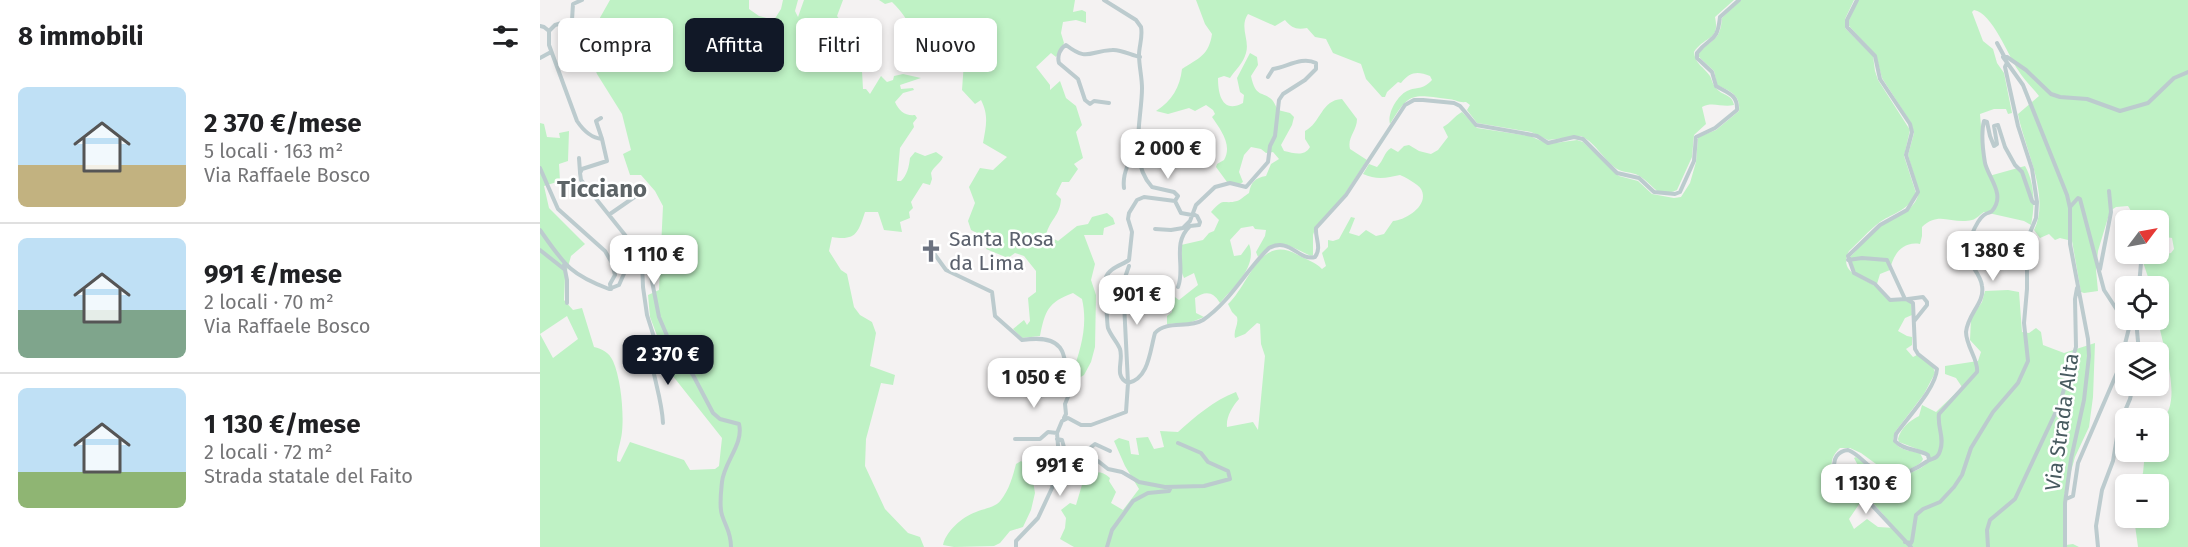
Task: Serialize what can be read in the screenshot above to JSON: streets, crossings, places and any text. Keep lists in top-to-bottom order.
{
  "streets": {
    "street": ["Via Strada Alta"]
  },
  "districts": ["Ticciano"],
  "places": {
    "church": ["Santa Rosa da Lima"]
  },
  "north": "top right",
  "page": {
    "heading": "8 immobili",
    "chip": [
      "Compra",
      "Affitta",
      "Filtri",
      "Nuovo"
    ],
    "list": [
      {
        "name": "2 370 €/mese",
        "note": "5 locali · 163 m² · Via Raffaele Bosco"
      },
      {
        "name": "991 €/mese",
        "note": "2 locali · 70 m² · Via Raffaele Bosco"
      },
      {
        "name": "1 130 €/mese",
        "note": "2 locali · 72 m² · Strada statale del Faito"
      }
    ],
    "price": [
      "2 000 €",
      "1 380 €",
      "1 110 €",
      "901 €",
      "2 370 €",
      "1 050 €",
      "991 €",
      "1 130 €"
    ],
    "map_buttons": ["+", "−"]
  }
}
